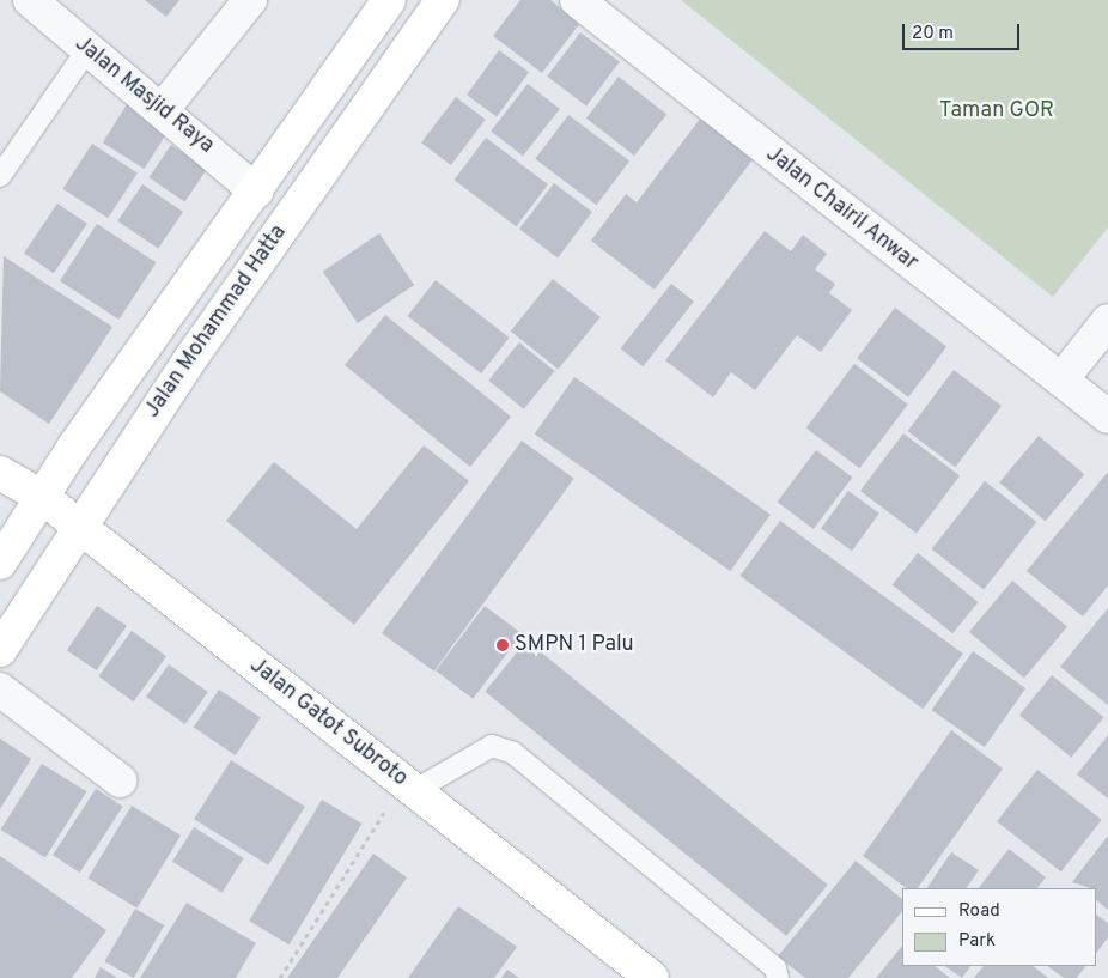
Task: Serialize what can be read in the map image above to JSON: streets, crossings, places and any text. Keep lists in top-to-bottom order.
{
  "streets": {
    "main road": ["Jalan Mohammad Hatta", "Jalan Gatot Subroto"],
    "street": ["Jalan Masjid Raya", "Jalan Chairil Anwar"]
  },
  "crossings": [
    ["Jalan Masjid Raya", "Jalan Mohammad Hatta"],
    ["Jalan Mohammad Hatta", "Jalan Gatot Subroto"]
  ],
  "parks": ["Taman GOR"],
  "places": ["SMPN 1 Palu"],
  "legend": ["Road", "Park"],
  "scale_bar": "20 m"
}
